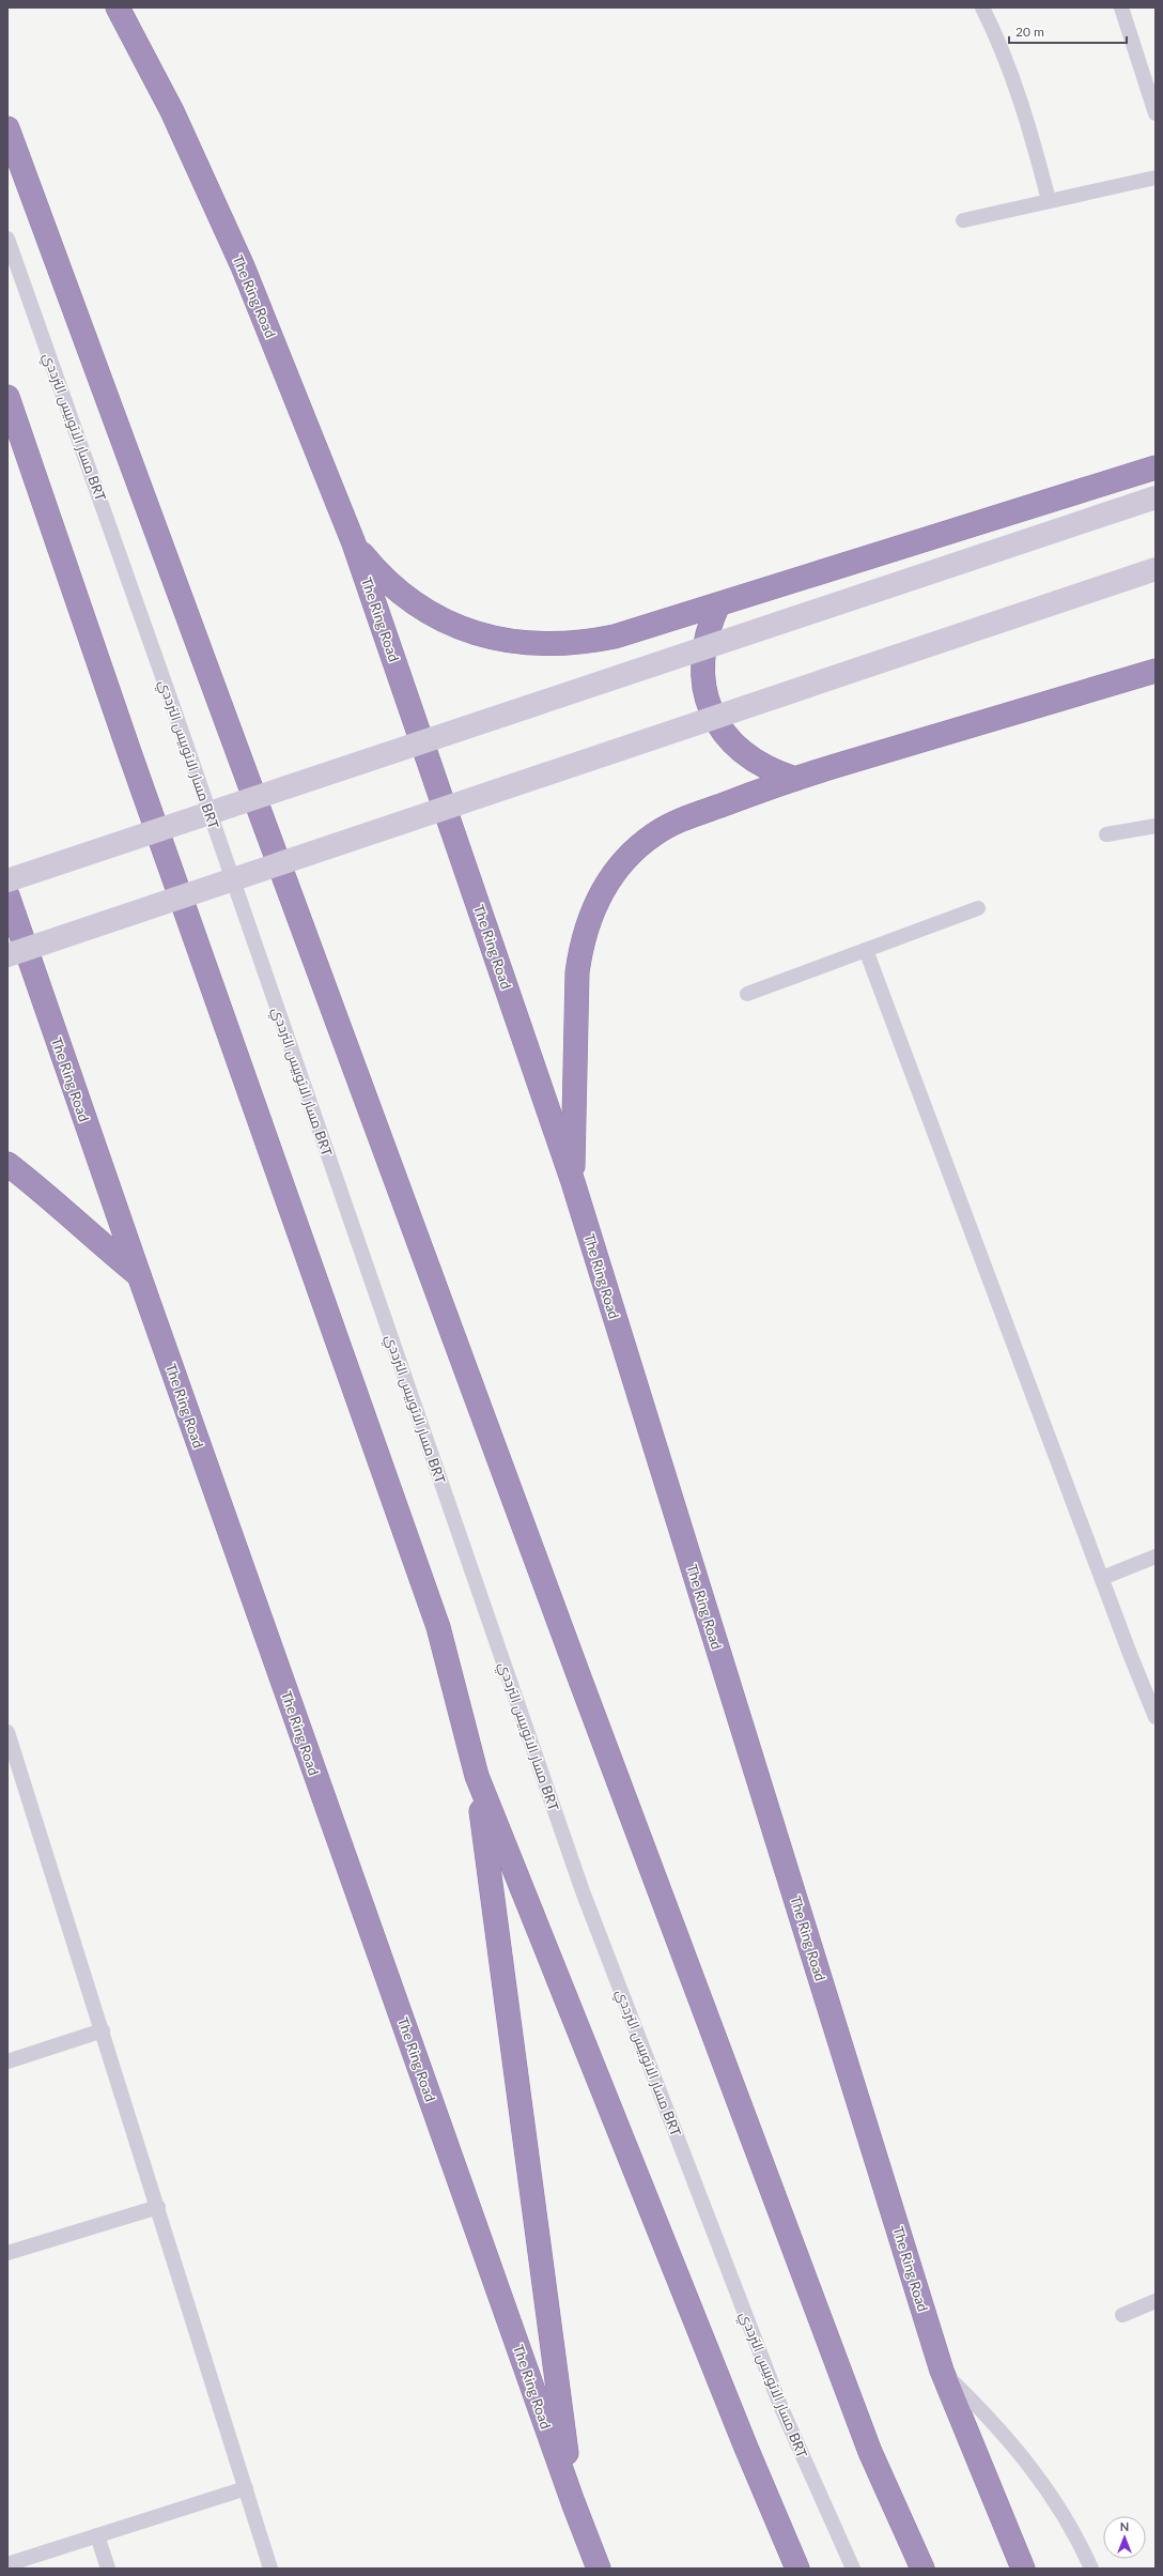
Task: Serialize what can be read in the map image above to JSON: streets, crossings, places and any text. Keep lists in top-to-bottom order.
{
  "streets": {
    "highway": ["The Ring Road"],
    "lane": ["مسار الاتوبيس الترددي BRT"]
  },
  "scale_bar": "20 m",
  "north": "top"
}
